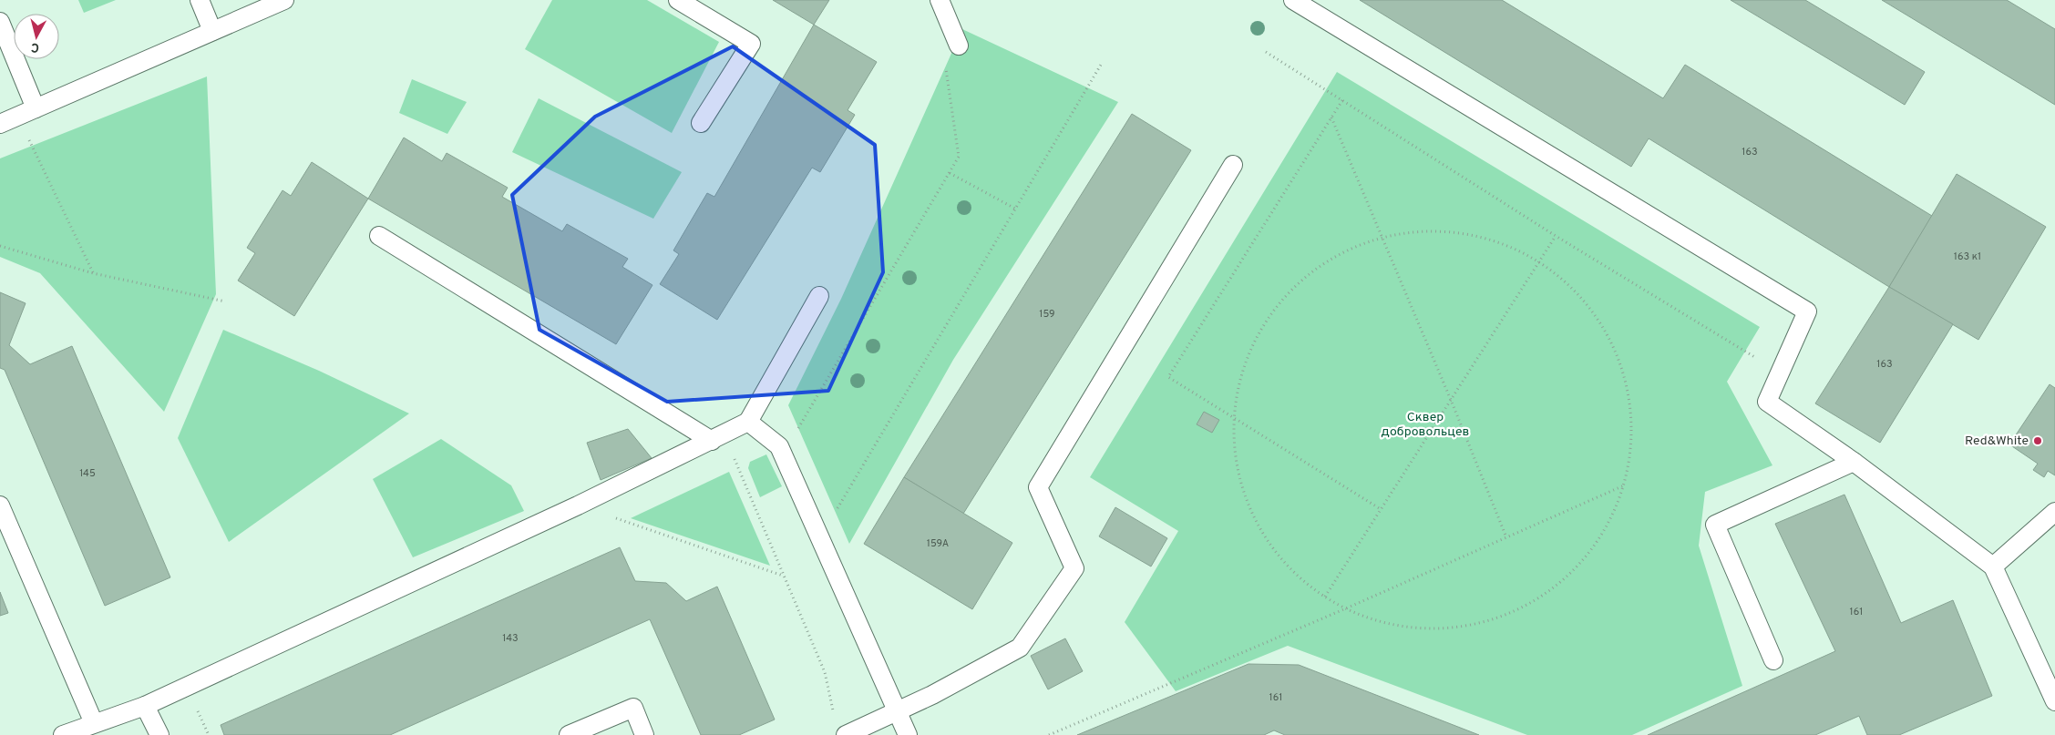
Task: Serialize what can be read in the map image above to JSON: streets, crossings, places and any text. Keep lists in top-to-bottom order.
{
  "parks": ["Сквер добровольцев"],
  "places": ["Red&White"],
  "house_numbers": [
    "163",
    "163 к1",
    "159",
    "163",
    "145",
    "159А",
    "161",
    "143",
    "161"
  ],
  "north": "bottom"
}
